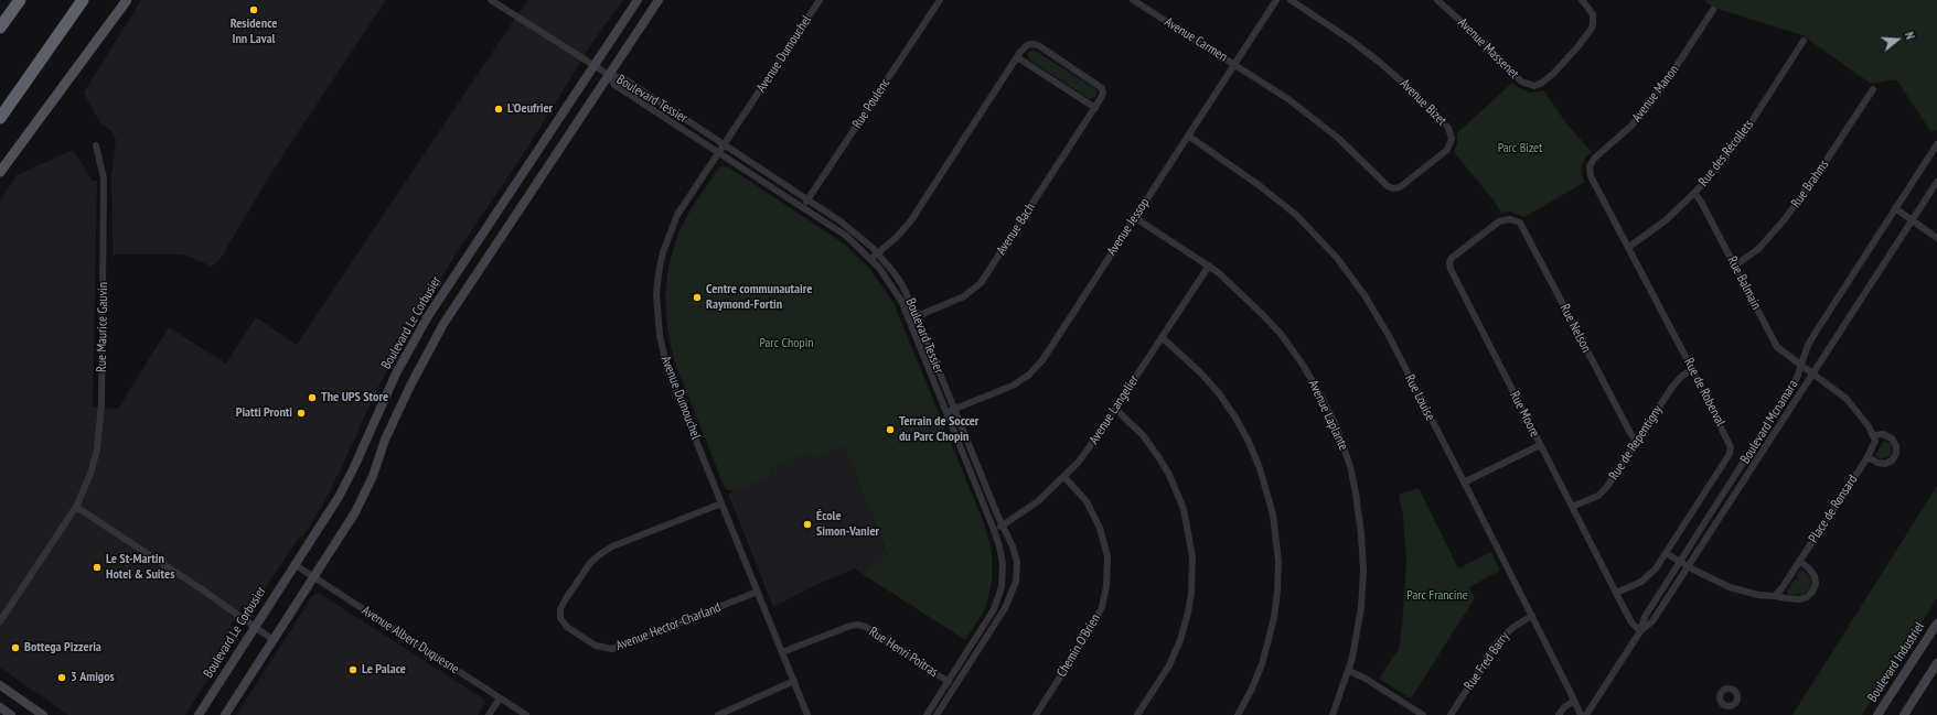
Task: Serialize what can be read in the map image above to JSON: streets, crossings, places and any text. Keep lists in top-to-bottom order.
{
  "streets": {
    "street": [
      "Avenue Carmen",
      "Avenue Massenet",
      "Avenue Dumouchel",
      "Avenue Manon",
      "Boulevard Tessier",
      "Avenue Bizet",
      "Rue Poulenc",
      "Rue des Récollets",
      "Rue Brahms",
      "Avenue Jessop",
      "Avenue Bach",
      "Rue Balmain",
      "Boulevard Le Corbusier",
      "Rue Maurice Gauvin",
      "Rue Nelson",
      "Rue de Roberval",
      "Rue Louise",
      "Avenue Langelier",
      "Rue Moore",
      "Avenue Laplante",
      "Boulevard Mcnamara",
      "Rue de Repentigny",
      "Place de Ronsard",
      "Avenue Hector-Charland",
      "Avenue Albert Duquesne",
      "Chemin O'Brien",
      "Rue Henri Poitras",
      "Rue Fred Barry",
      "Boulevard Industriel"
    ]
  },
  "crossings": [
    ["Avenue Carmen", "Avenue Bizet"],
    ["Avenue Carmen", "Avenue Jessop"],
    ["Avenue Dumouchel", "Boulevard Tessier"],
    ["Avenue Dumouchel", "Avenue Hector-Charland"],
    ["Avenue Dumouchel", "Rue Henri Poitras"],
    ["Avenue Manon", "Rue de Roberval"],
    ["Boulevard Tessier", "Rue Poulenc"],
    ["Boulevard Tessier", "Avenue Jessop"],
    ["Boulevard Tessier", "Avenue Bach"],
    ["Boulevard Tessier", "Boulevard Le Corbusier"],
    ["Boulevard Tessier", "Avenue Langelier"],
    ["Boulevard Tessier", "Rue Henri Poitras"],
    ["Avenue Bizet", "Avenue Jessop"],
    ["Rue des Récollets", "Rue Balmain"],
    ["Rue des Récollets", "Rue de Roberval"],
    ["Rue Brahms", "Rue Balmain"],
    ["Avenue Jessop", "Rue Louise"],
    ["Avenue Jessop", "Avenue Laplante"],
    ["Rue Balmain", "Boulevard Mcnamara"],
    ["Boulevard Le Corbusier", "Avenue Albert Duquesne"],
    ["Rue Nelson", "Rue Moore"],
    ["Rue Nelson", "Rue de Repentigny"],
    ["Rue de Roberval", "Rue Moore"],
    ["Rue de Roberval", "Rue de Repentigny"],
    ["Rue Louise", "Rue Fred Barry"],
    ["Avenue Langelier", "Avenue Laplante"],
    ["Avenue Langelier", "Chemin O'Brien"],
    ["Rue Moore", "Boulevard Mcnamara"],
    ["Rue Moore", "Rue de Repentigny"]
  ],
  "parks": ["Parc Bizet", "Parc Chopin", "Parc Francine"],
  "places": [
    "Residence Inn Laval",
    "L'Oeufrier",
    "Centre communautaire Raymond-Fortin",
    "The UPS Store",
    "Piatti Pronti",
    "Terrain de Soccer du Parc Chopin",
    "École Simon-Vanier",
    "Le St-Martin Hotel & Suites",
    "Bottega Pizzeria",
    "Le Palace",
    "3 Amigos"
  ],
  "north": "right"
}
